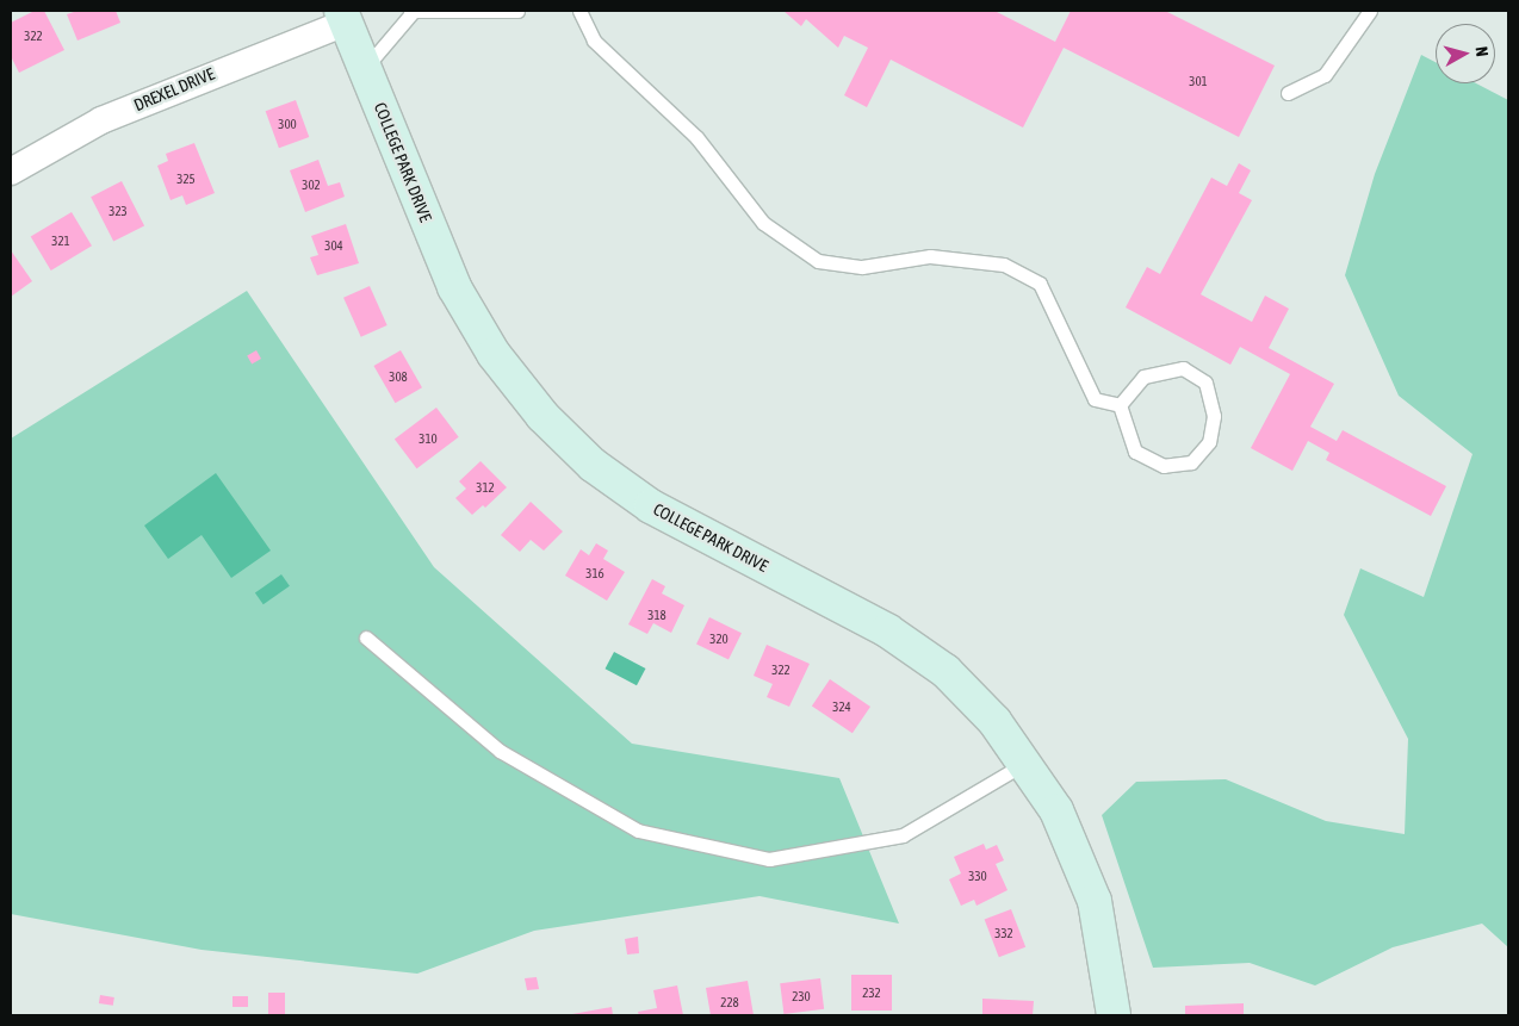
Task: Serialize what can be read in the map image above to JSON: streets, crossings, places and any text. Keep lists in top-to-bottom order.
{
  "streets": {
    "street": ["DREXEL DRIVE", "COLLEGE PARK DRIVE"]
  },
  "crossings": [
    ["DREXEL DRIVE", "COLLEGE PARK DRIVE"]
  ],
  "house_numbers": [
    "322",
    "301",
    "300",
    "325",
    "302",
    "323",
    "321",
    "304",
    "308",
    "310",
    "312",
    "316",
    "318",
    "320",
    "322",
    "324",
    "330",
    "332",
    "232",
    "230",
    "228"
  ],
  "north": "right"
}
